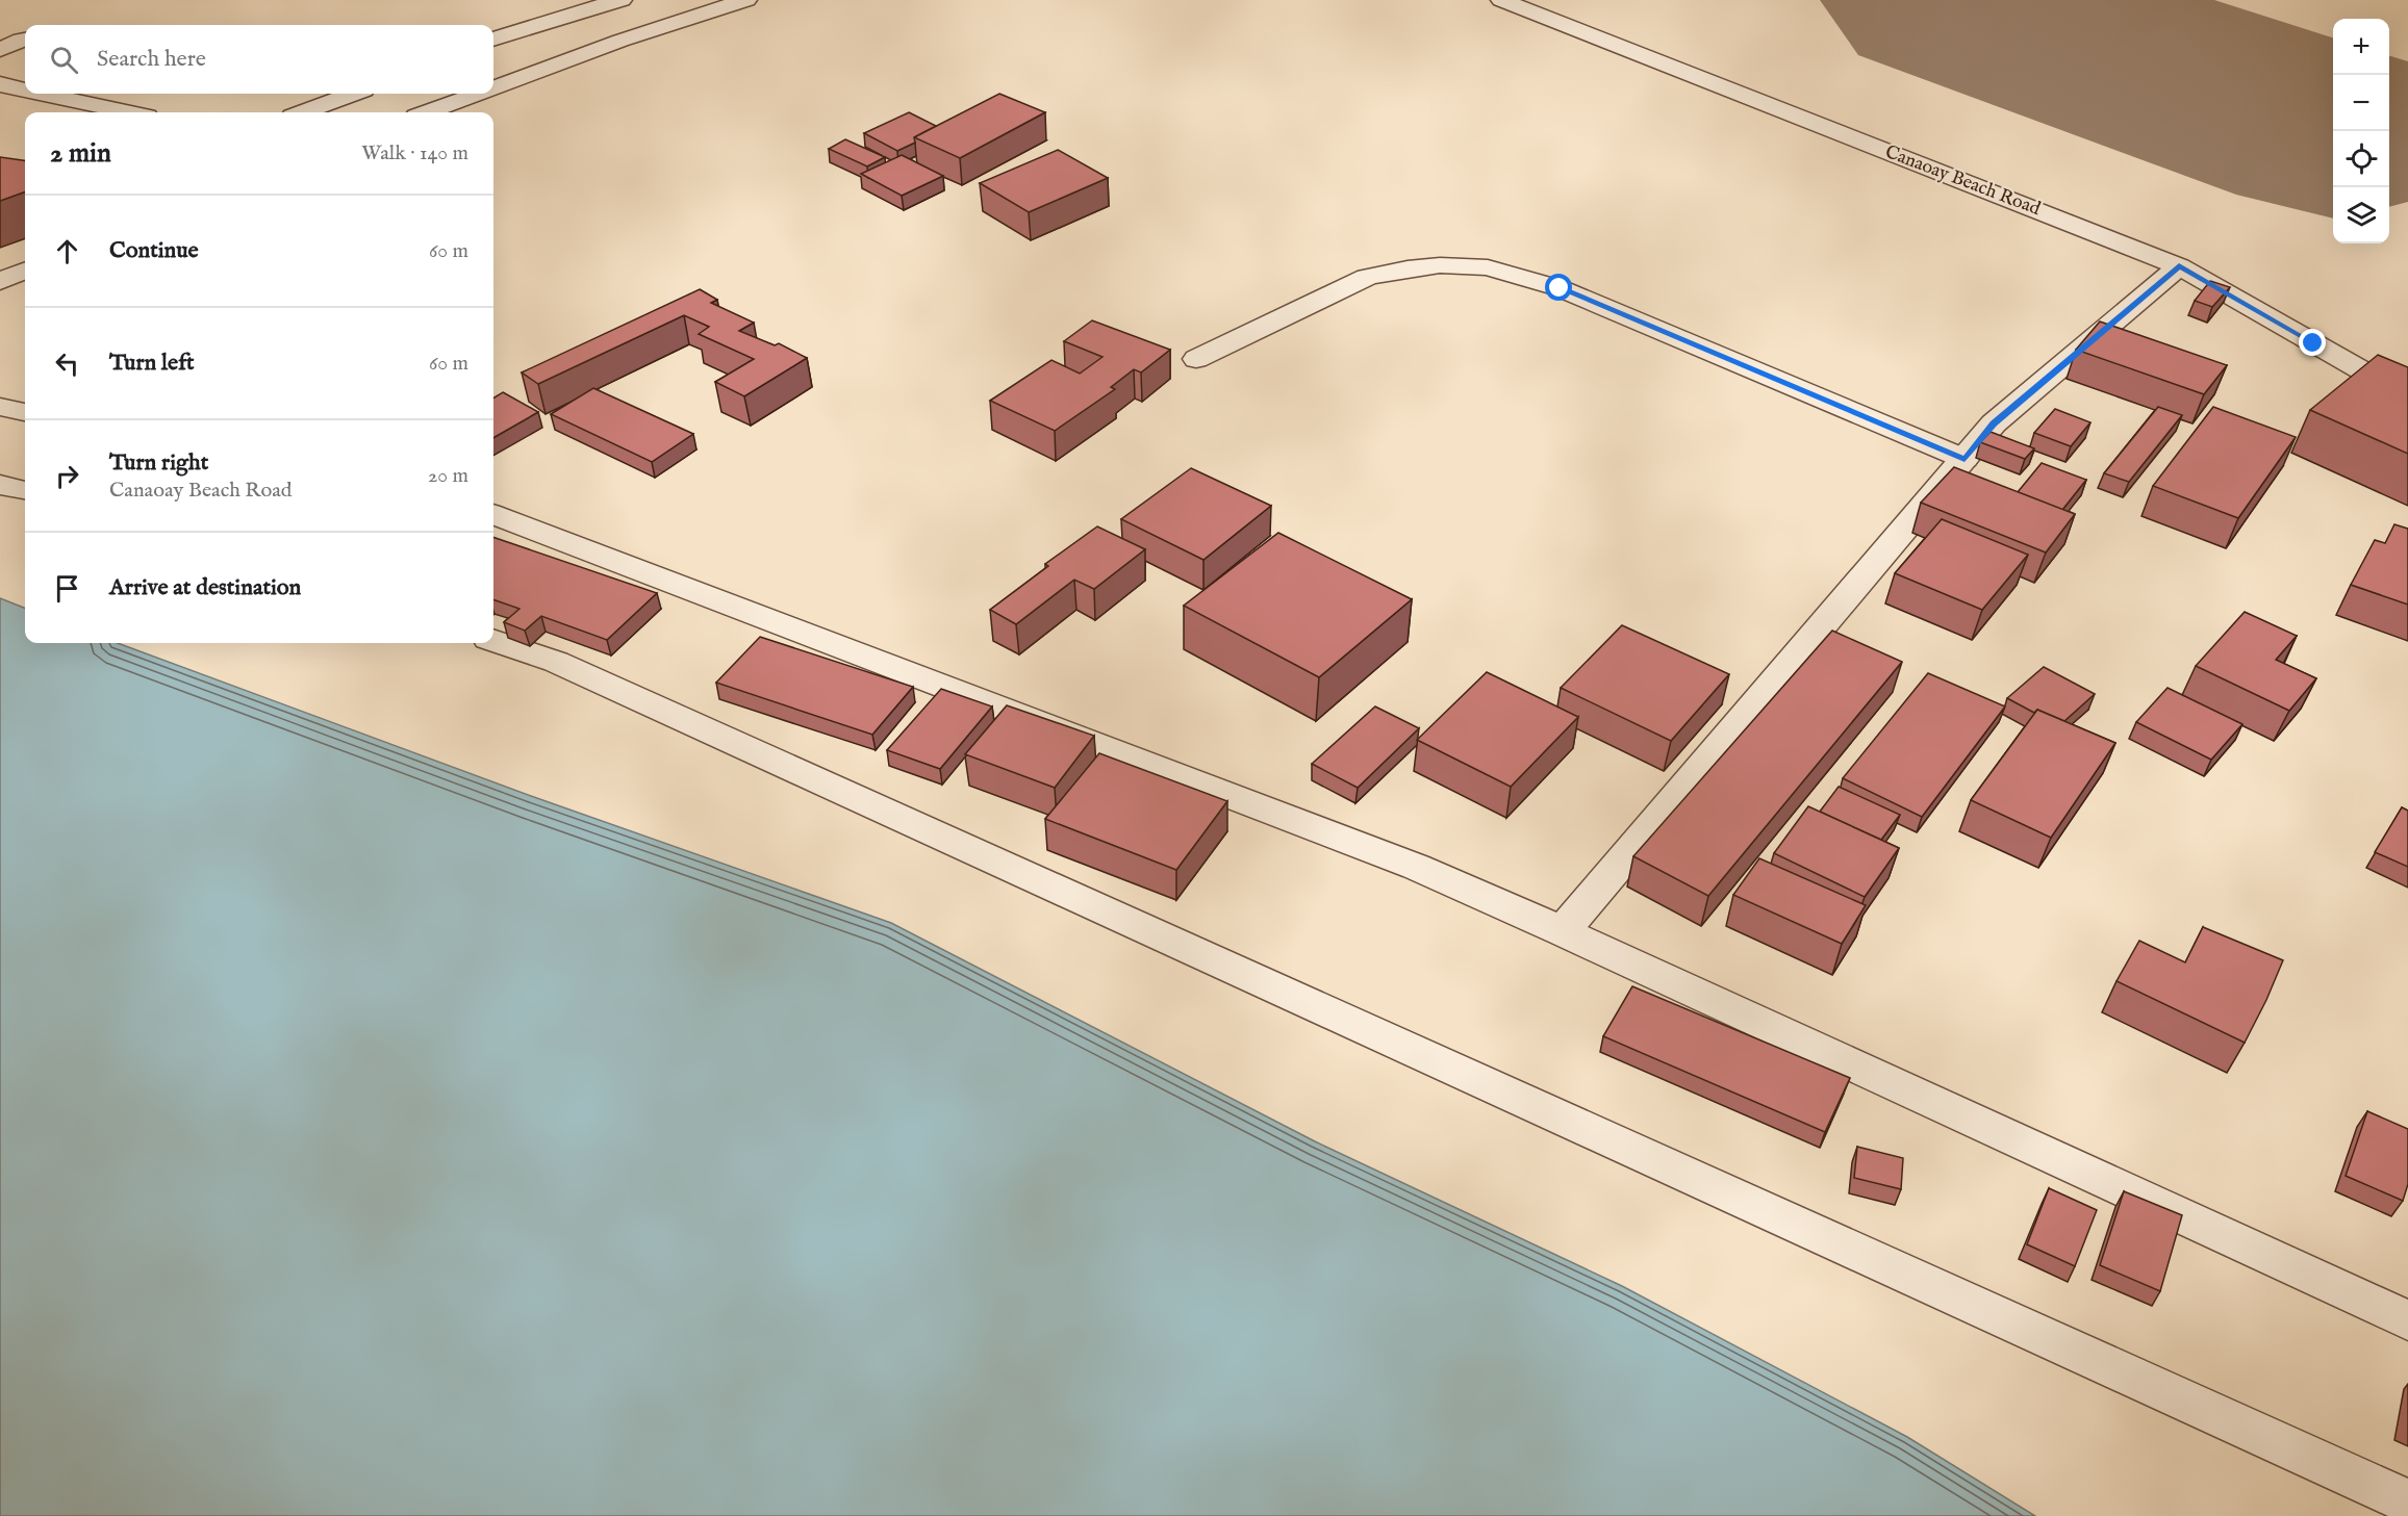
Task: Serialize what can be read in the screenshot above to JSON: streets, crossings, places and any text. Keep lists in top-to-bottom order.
{
  "streets": {
    "street": ["Canaoay Beach Road"]
  },
  "page": {
    "map_buttons": ["+", "−"],
    "search": "Search here",
    "heading": ["2 min", "Walk · 140 m"],
    "list": [
      ["Continue", "60 m"],
      ["Turn left", "60 m"],
      ["Turn right", "Canaoay Beach Road", "20 m"],
      "Arrive at destination"
    ]
  }
}
